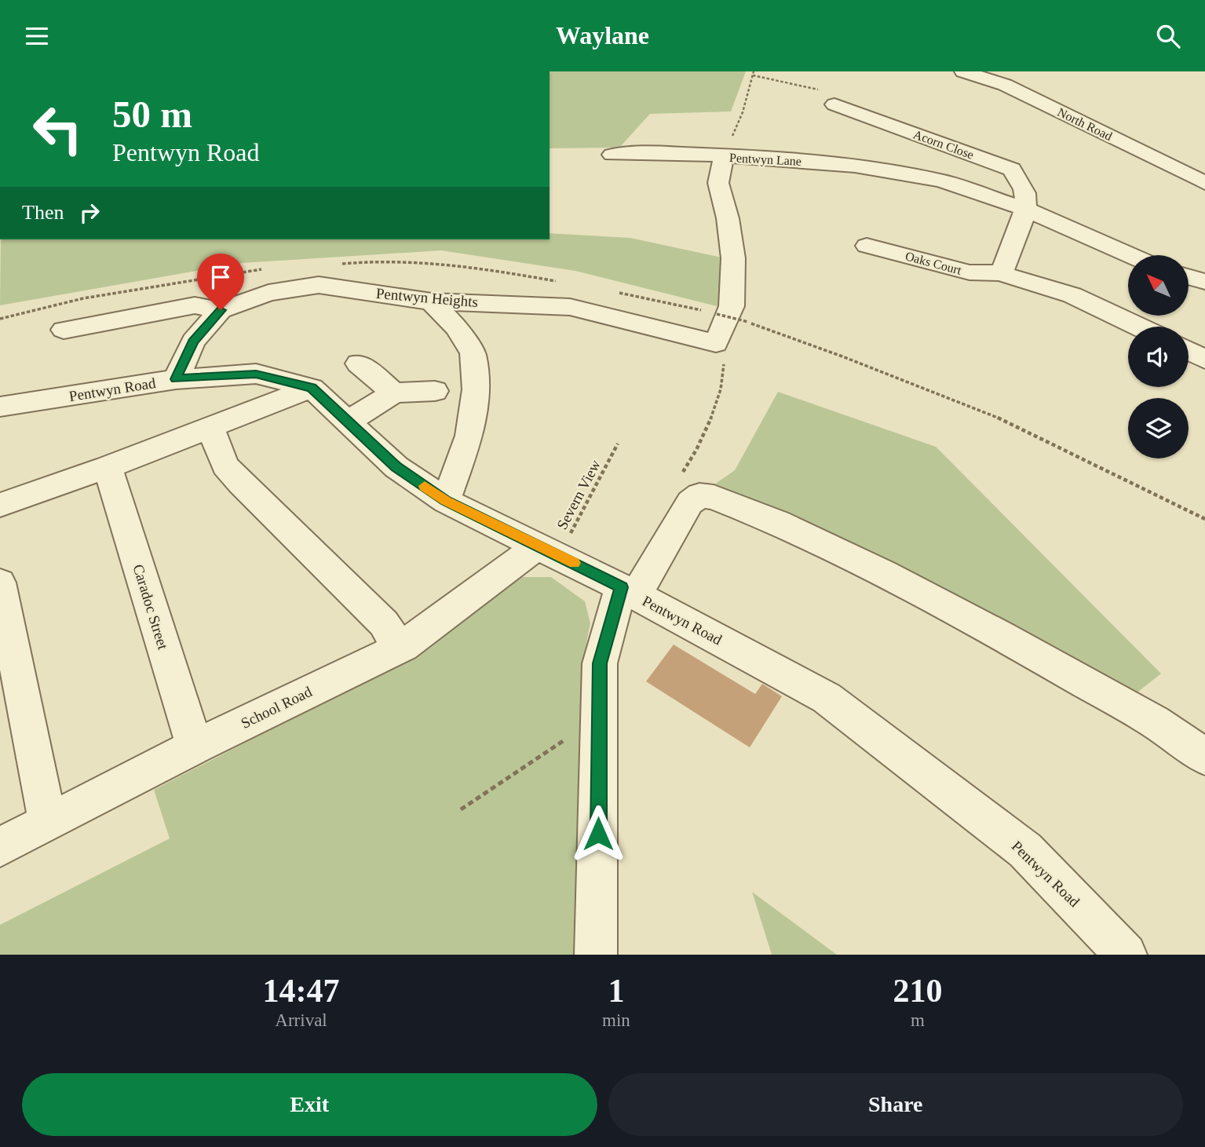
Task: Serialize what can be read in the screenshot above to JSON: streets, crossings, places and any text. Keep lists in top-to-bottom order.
{
  "streets": {
    "street": [
      "North Road",
      "Acorn Close",
      "Pentwyn Lane",
      "Oaks Court",
      "Pentwyn Heights",
      "Pentwyn Road",
      "Caradoc Street",
      "School Road"
    ],
    "path": ["Severn View"]
  },
  "crossings": [
    ["Acorn Close", "Pentwyn Lane"],
    ["Pentwyn Lane", "Pentwyn Heights"],
    ["Pentwyn Heights", "Pentwyn Road"],
    ["Pentwyn Road", "Severn View"],
    ["Pentwyn Road", "School Road"],
    ["Severn View", "School Road"],
    ["Caradoc Street", "School Road"]
  ],
  "north": "top left",
  "page": {
    "header": "Waylane",
    "turn": ["50 m", "Pentwyn Road"],
    "then": "Then",
    "eta": [
      "14:47",
      "Arrival",
      "1",
      "min",
      "210",
      "m"
    ],
    "buttons": ["Exit", "Share"]
  }
}
